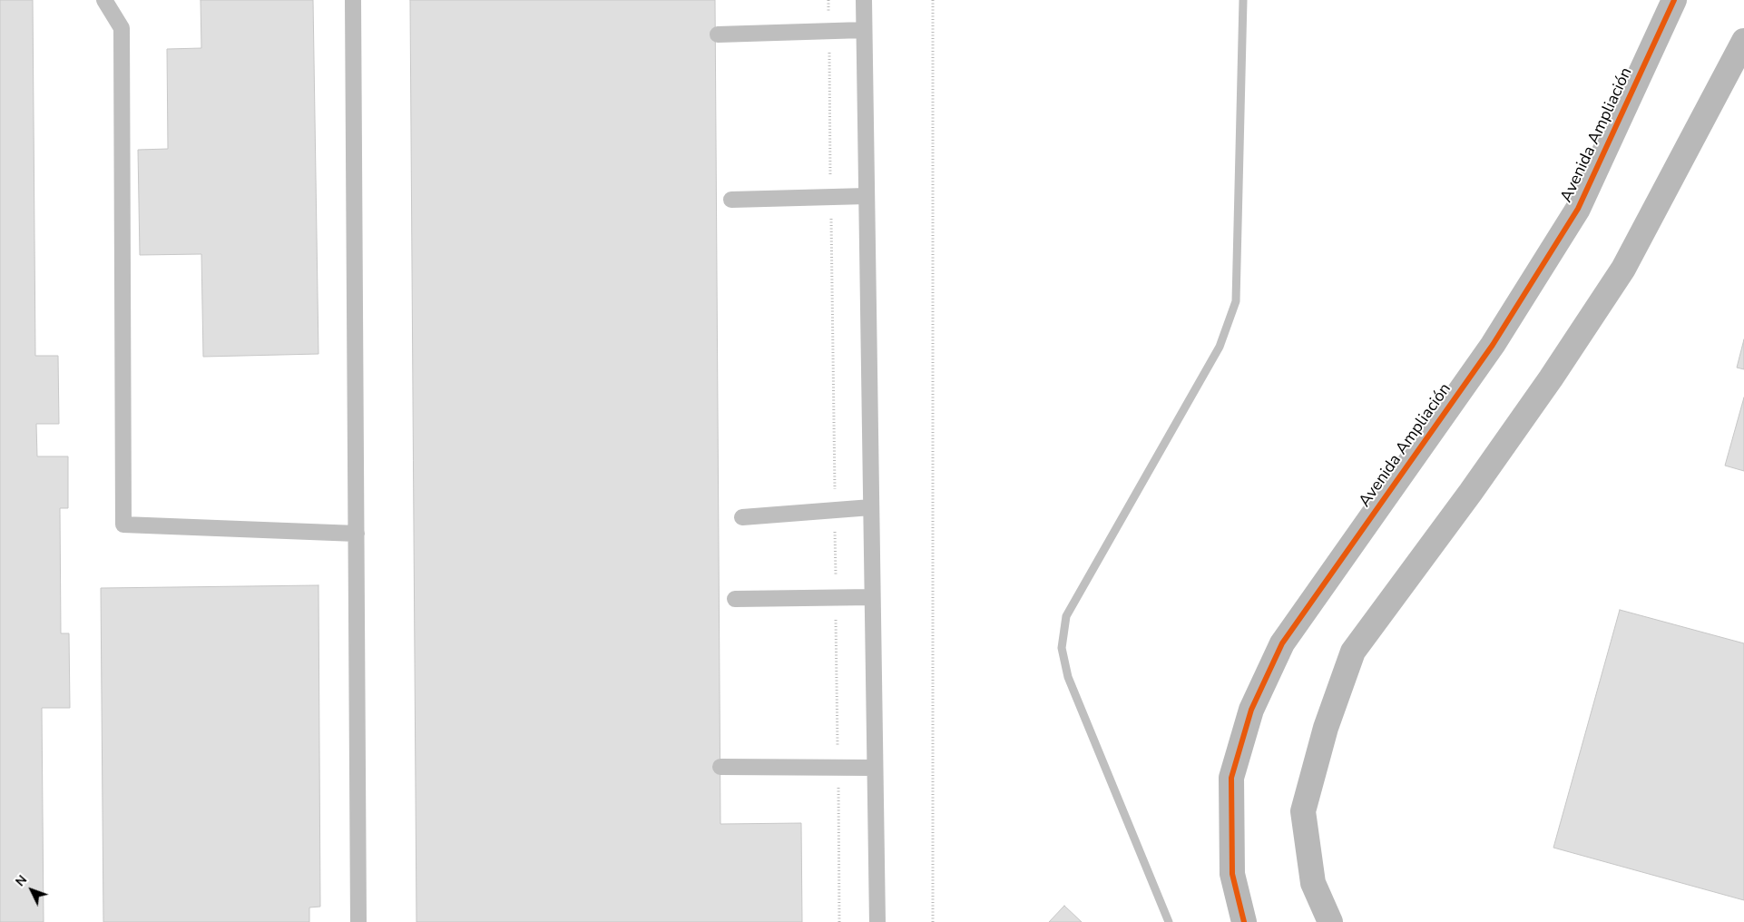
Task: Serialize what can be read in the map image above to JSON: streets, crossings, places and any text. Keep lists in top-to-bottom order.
{
  "streets": {
    "street": ["Avenida Ampliación"]
  },
  "north": "top left"
}
